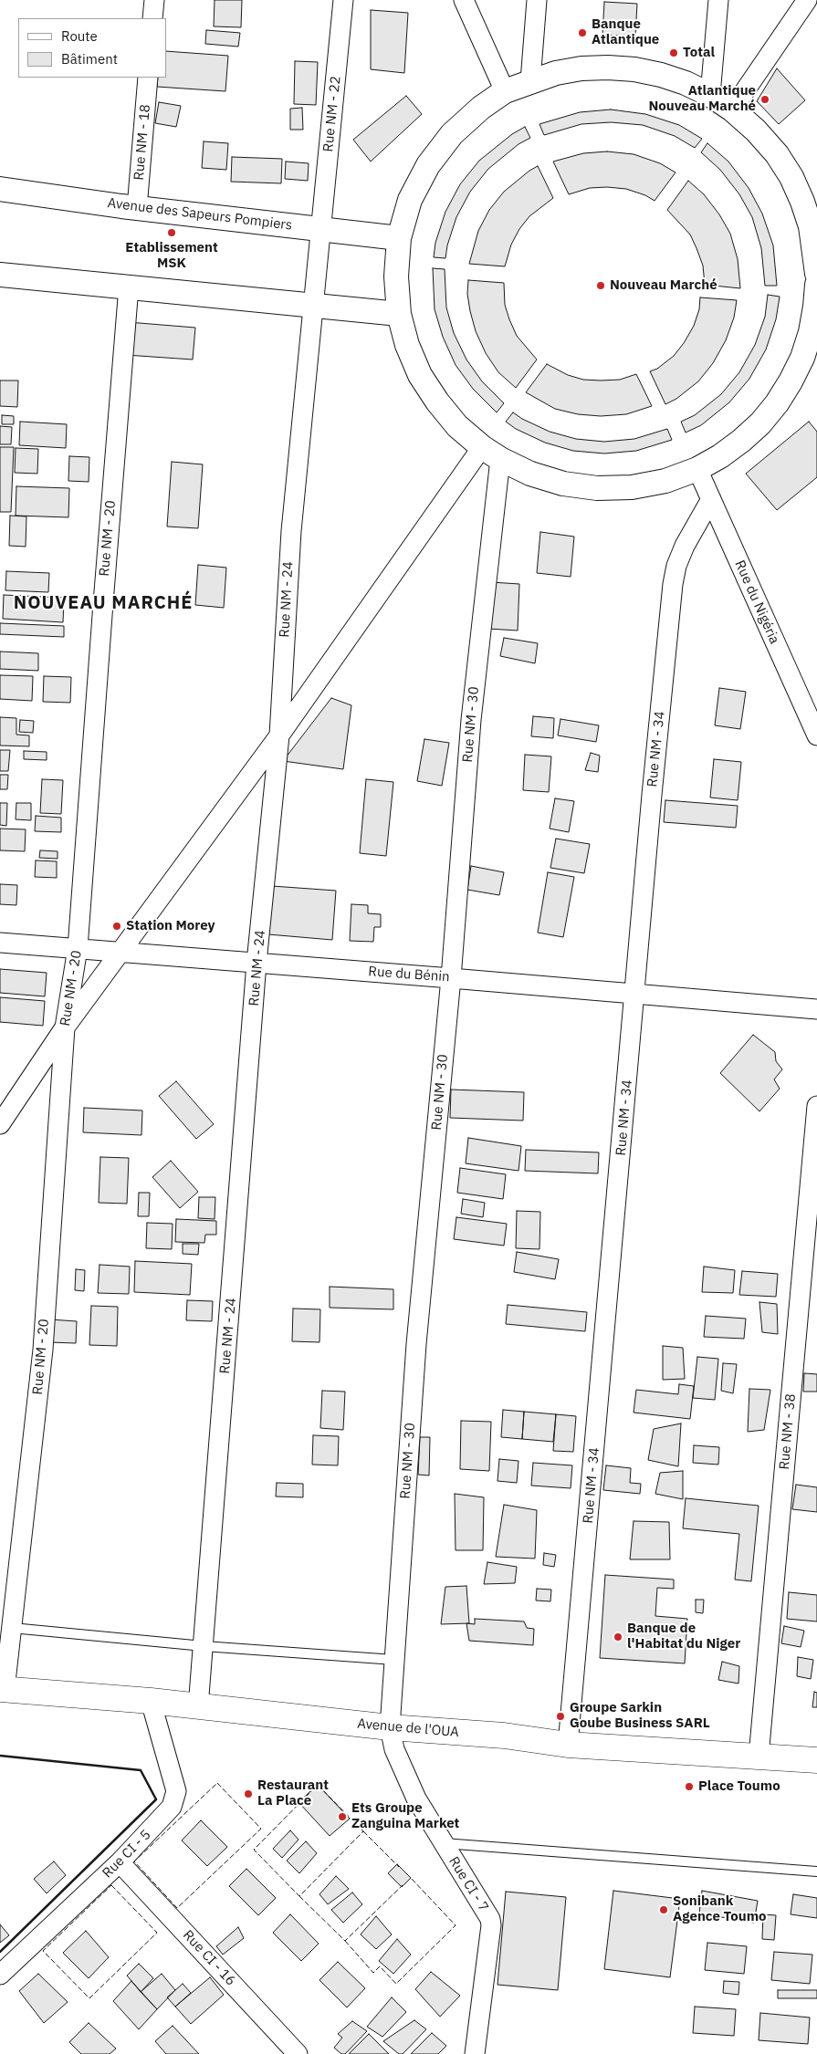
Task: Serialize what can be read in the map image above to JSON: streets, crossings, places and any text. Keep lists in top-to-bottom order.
{
  "streets": {
    "main road": ["Avenue de l'OUA"],
    "street": [
      "Rue NM - 22",
      "Rue NM - 18",
      "Avenue des Sapeurs Pompiers",
      "Rue NM - 20",
      "Rue NM - 24",
      "Rue du Nigéria",
      "Rue NM - 30",
      "Rue NM - 34",
      "Rue du Bénin",
      "Rue NM - 38",
      "Rue CI - 5",
      "Rue CI - 7",
      "Rue CI - 16"
    ]
  },
  "crossings": [
    ["Rue NM - 22", "Avenue des Sapeurs Pompiers"],
    ["Rue NM - 22", "Rue NM - 24"],
    ["Rue NM - 18", "Avenue des Sapeurs Pompiers"],
    ["Avenue des Sapeurs Pompiers", "Rue NM - 24"],
    ["Rue NM - 20", "Rue du Bénin"],
    ["Rue NM - 20", "Avenue de l'OUA"],
    ["Rue NM - 24", "Rue du Bénin"],
    ["Rue NM - 24", "Avenue de l'OUA"],
    ["Rue du Nigéria", "Rue NM - 34"],
    ["Rue NM - 30", "Rue du Bénin"],
    ["Rue NM - 30", "Avenue de l'OUA"],
    ["Rue NM - 30", "Rue CI - 7"],
    ["Rue NM - 34", "Rue du Bénin"],
    ["Rue NM - 34", "Avenue de l'OUA"],
    ["Rue NM - 38", "Avenue de l'OUA"],
    ["Avenue de l'OUA", "Rue CI - 5"],
    ["Avenue de l'OUA", "Rue CI - 7"],
    ["Rue CI - 5", "Rue CI - 16"]
  ],
  "districts": ["NOUVEAU MARCHÉ"],
  "places": [
    "Banque Atlantique",
    "Total",
    "Atlantique Nouveau Marché",
    "Etablissement MSK",
    "Nouveau Marché",
    "Station Morey",
    "Banque de l'Habitat du Niger",
    "Groupe Sarkin Goube Business SARL",
    "Place Toumo",
    "Restaurant La Place",
    "Ets Groupe Zanguina Market",
    "Sonibank Agence Toumo"
  ],
  "legend": ["Route", "Bâtiment"]
}
